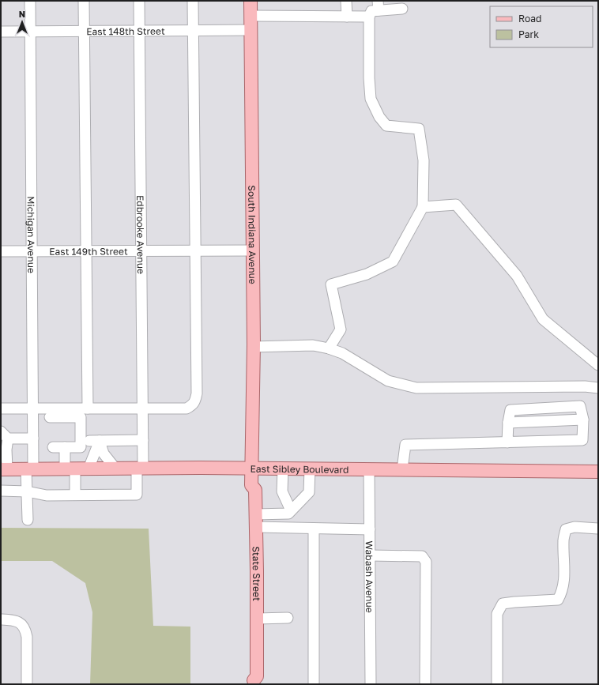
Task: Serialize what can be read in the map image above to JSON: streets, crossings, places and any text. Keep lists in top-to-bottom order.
{
  "streets": {
    "main road": ["South Indiana Avenue", "East Sibley Boulevard", "State Street"],
    "street": [
      "East 148th Street",
      "Michigan Avenue",
      "Edbrooke Avenue",
      "East 149th Street",
      "Wabash Avenue"
    ]
  },
  "crossings": [
    ["East 148th Street", "Michigan Avenue"],
    ["East 148th Street", "Edbrooke Avenue"],
    ["East 148th Street", "South Indiana Avenue"],
    ["Michigan Avenue", "East 149th Street"],
    ["Michigan Avenue", "East Sibley Boulevard"],
    ["Edbrooke Avenue", "East 149th Street"],
    ["Edbrooke Avenue", "East Sibley Boulevard"],
    ["South Indiana Avenue", "East 149th Street"],
    ["South Indiana Avenue", "East Sibley Boulevard"],
    ["South Indiana Avenue", "State Street"],
    ["East Sibley Boulevard", "State Street"],
    ["East Sibley Boulevard", "Wabash Avenue"]
  ],
  "legend": ["Road", "Park"],
  "north": "top"
}
